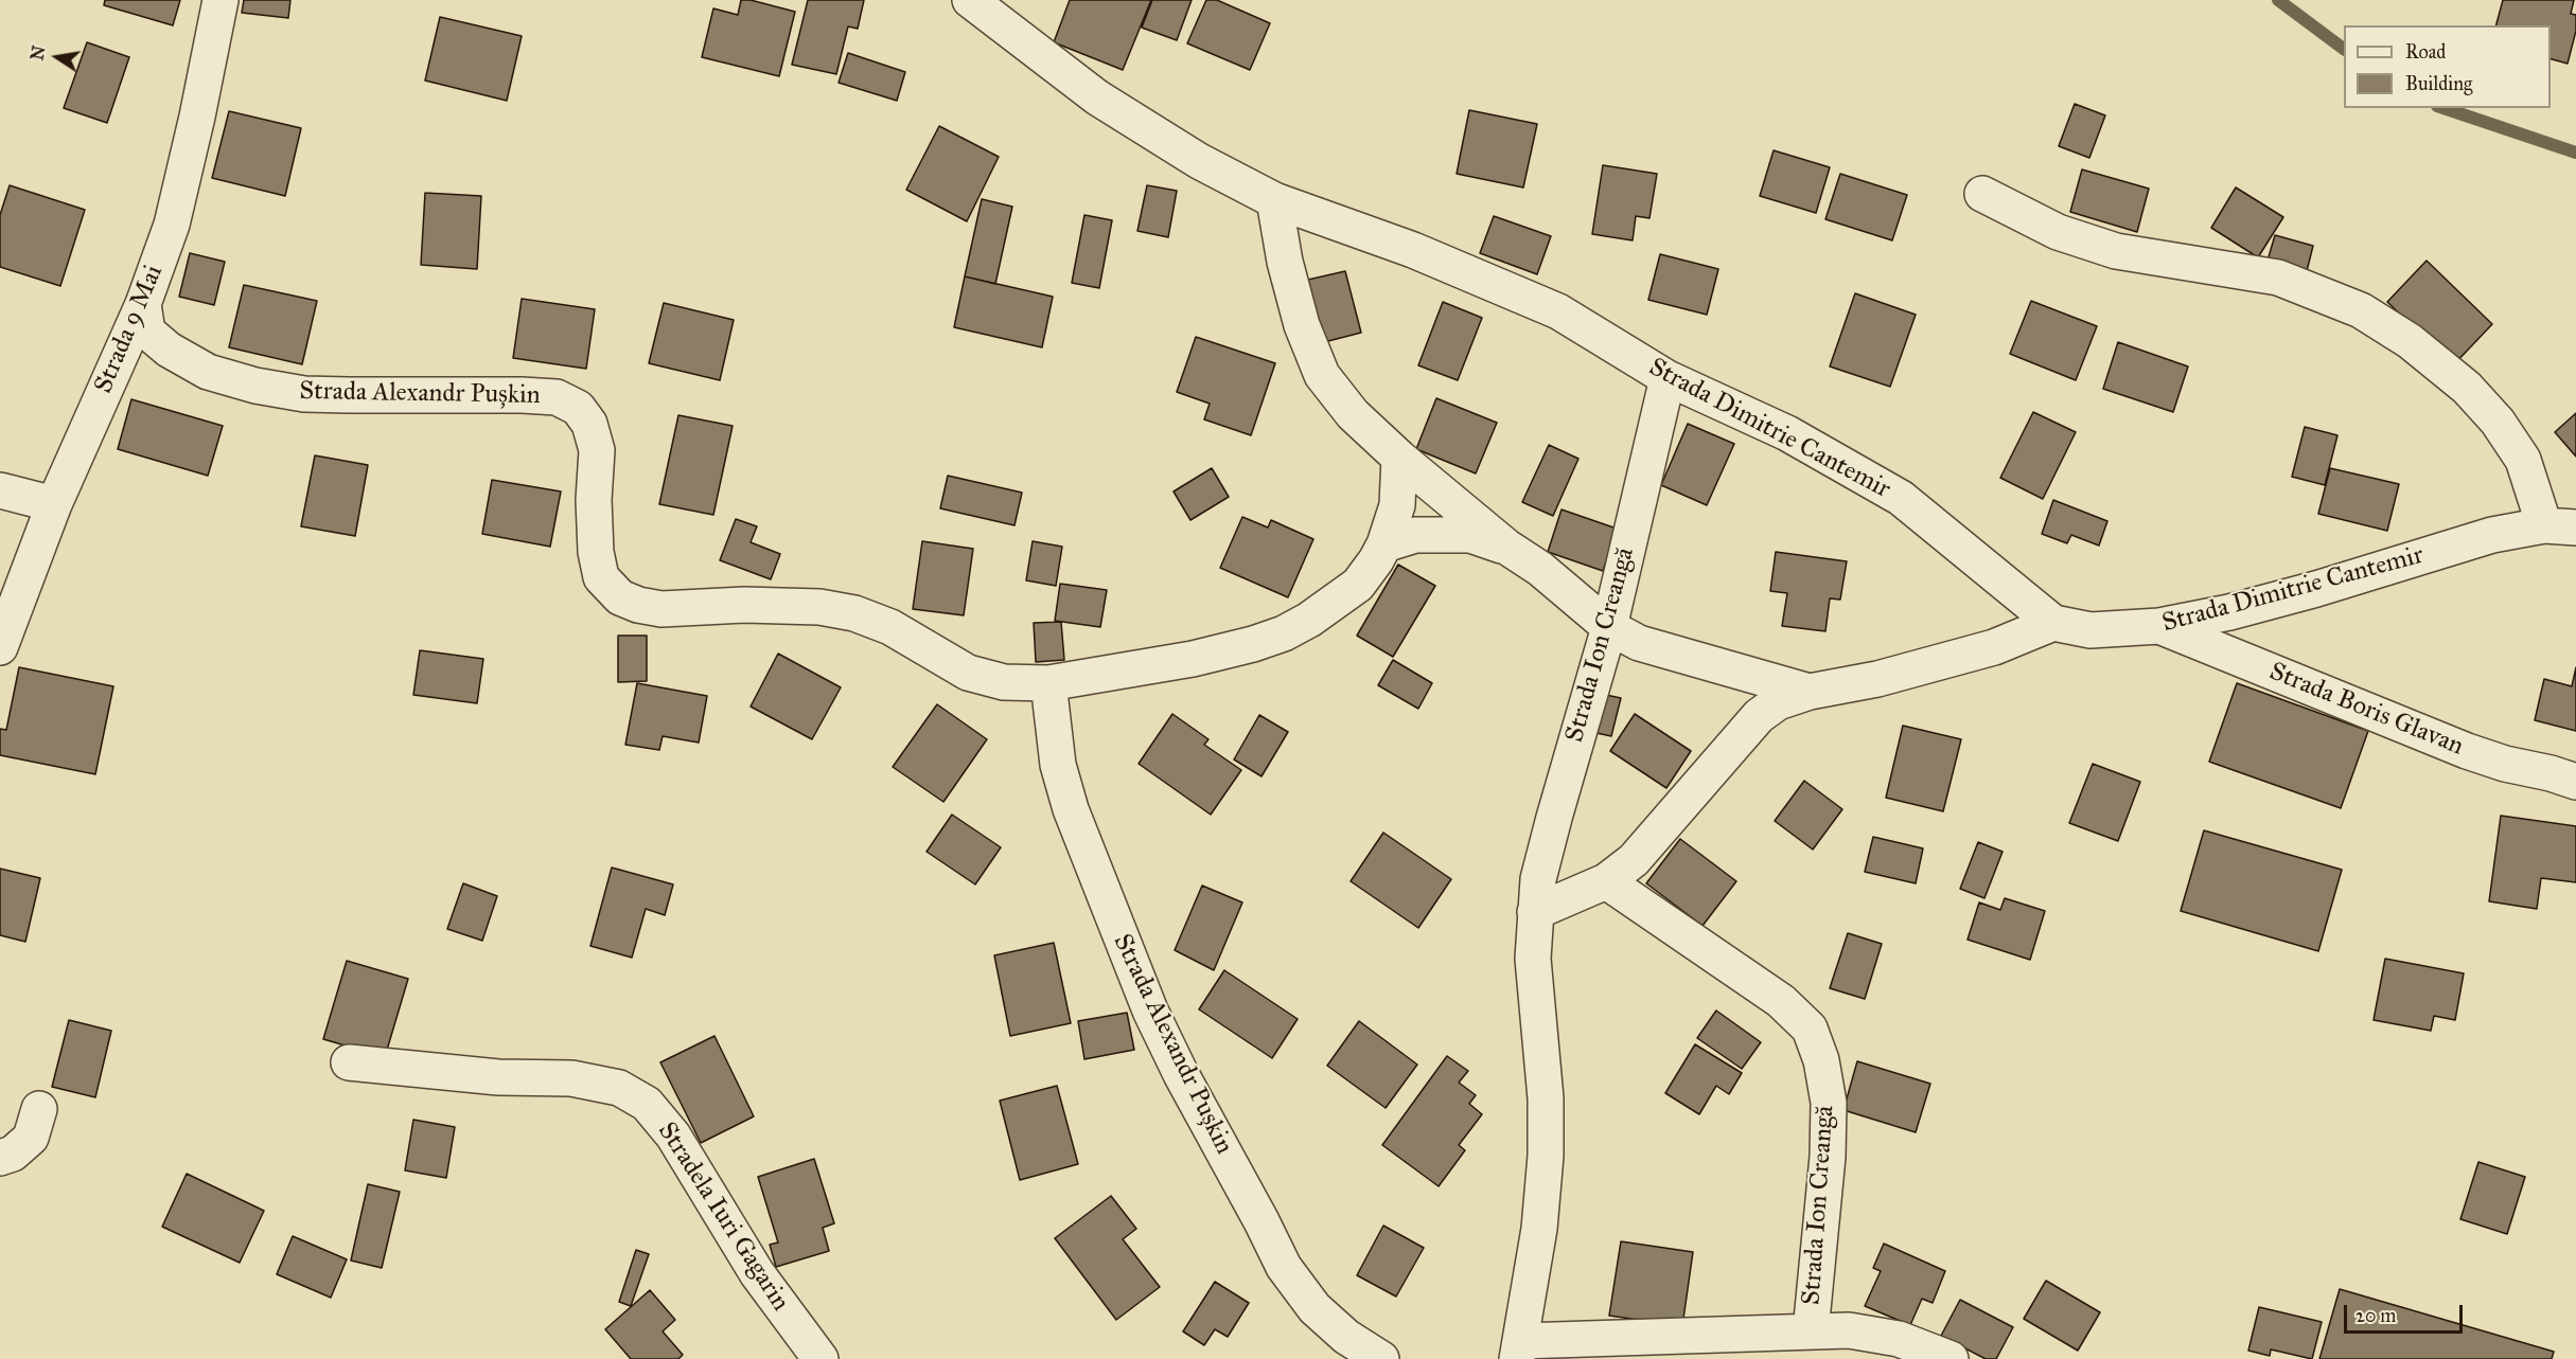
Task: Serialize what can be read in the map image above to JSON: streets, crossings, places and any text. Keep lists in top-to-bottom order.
{
  "streets": {
    "street": [
      "Strada 9 Mai",
      "Strada Alexandr Pușkin",
      "Strada Dimitrie Cantemir",
      "Strada Ion Creangă",
      "Strada Boris Glavan",
      "Stradela Iuri Gagarin"
    ]
  },
  "crossings": [
    ["Strada 9 Mai", "Strada Alexandr Pușkin"],
    ["Strada Dimitrie Cantemir", "Strada Ion Creangă"],
    ["Strada Dimitrie Cantemir", "Strada Boris Glavan"]
  ],
  "legend": ["Road", "Building"],
  "scale_bar": "20 m",
  "north": "left"
}
